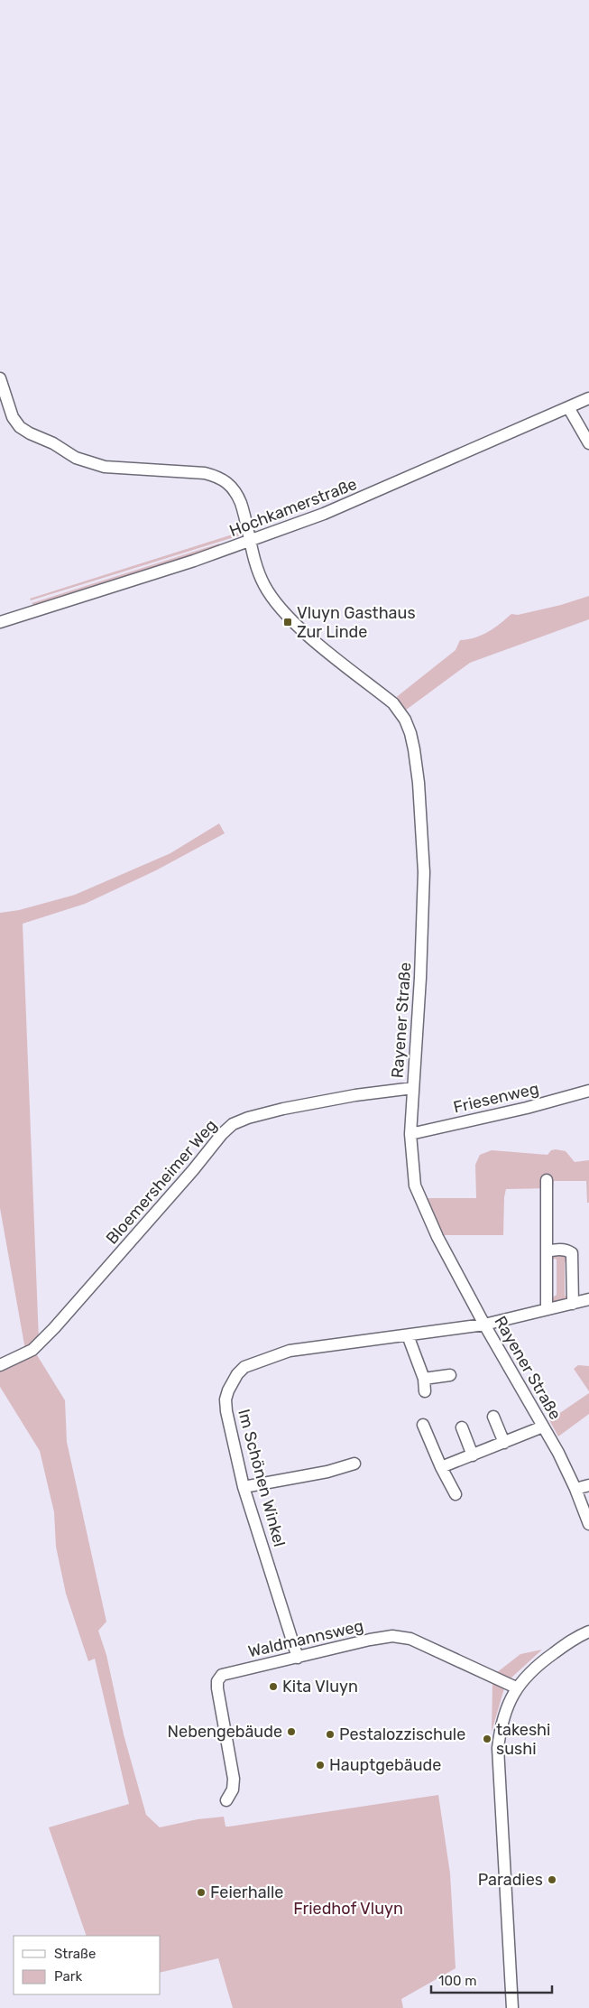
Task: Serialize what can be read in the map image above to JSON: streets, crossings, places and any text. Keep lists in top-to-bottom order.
{
  "streets": {
    "street": [
      "Hochkamerstraße",
      "Rayener Straße",
      "Friesenweg",
      "Bloemersheimer Weg",
      "Im Schönen Winkel",
      "Waldmannsweg"
    ]
  },
  "crossings": [
    ["Hochkamerstraße", "Rayener Straße"],
    ["Rayener Straße", "Friesenweg"],
    ["Rayener Straße", "Bloemersheimer Weg"],
    ["Rayener Straße", "Im Schönen Winkel"],
    ["Im Schönen Winkel", "Waldmannsweg"]
  ],
  "parks": ["Friedhof Vluyn"],
  "places": {
    "transit": ["Vluyn Gasthaus Zur Linde"],
    "other": [
      "Kita Vluyn",
      "Nebengebäude",
      "Pestalozzischule",
      "takeshi sushi",
      "Hauptgebäude",
      "Paradies",
      "Feierhalle"
    ]
  },
  "legend": ["Straße", "Park"],
  "scale_bar": "100 m"
}
